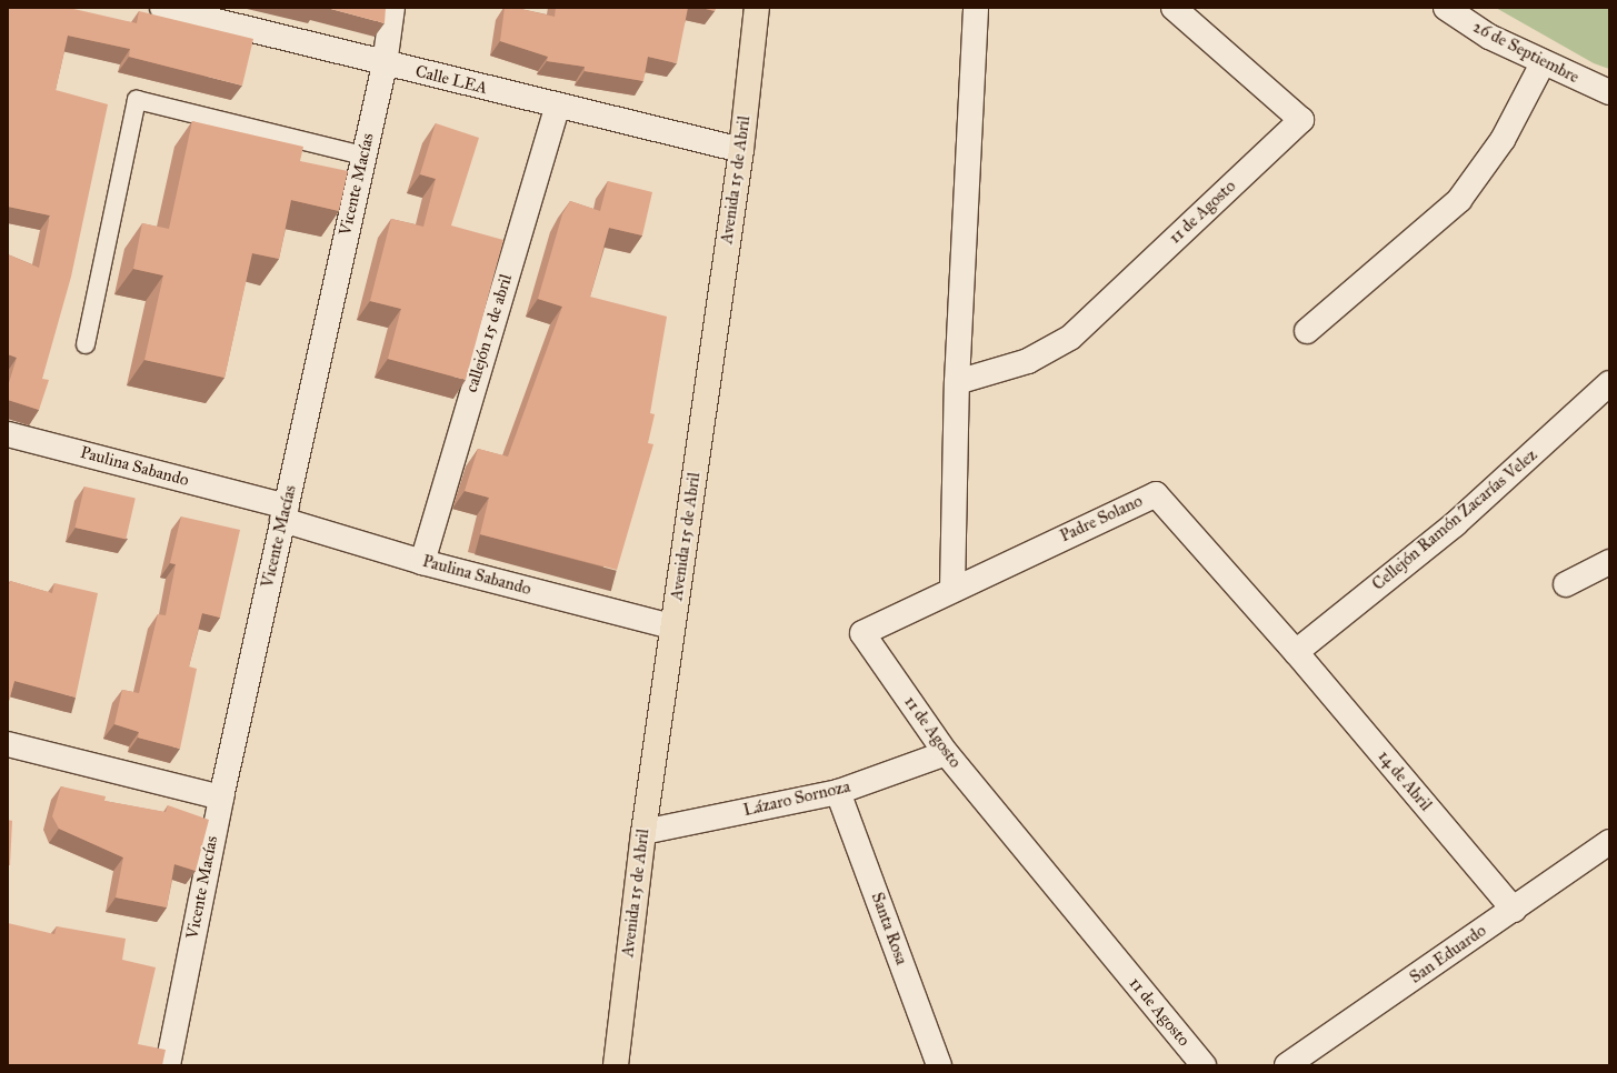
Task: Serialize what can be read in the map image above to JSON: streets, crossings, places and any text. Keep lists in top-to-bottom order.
{
  "streets": {
    "main road": ["Avenida 15 de Abril"],
    "street": [
      "26 de Septiembre",
      "Calle LEA",
      "Vicente Macías",
      "11 de Agosto",
      "callejón 15 de abril",
      "Paulina Sabando",
      "Padre Solano",
      "Cellejón Ramón Zacarías Velez",
      "14 de Abril",
      "Lázaro Sornoza",
      "Santa Rosa",
      "San Eduardo"
    ]
  },
  "crossings": [
    ["Calle LEA", "Avenida 15 de Abril"],
    ["Calle LEA", "Vicente Macías"],
    ["Calle LEA", "callejón 15 de abril"],
    ["Avenida 15 de Abril", "Paulina Sabando"],
    ["Avenida 15 de Abril", "Lázaro Sornoza"],
    ["Vicente Macías", "Paulina Sabando"],
    ["11 de Agosto", "Padre Solano"],
    ["11 de Agosto", "Lázaro Sornoza"],
    ["callejón 15 de abril", "Paulina Sabando"],
    ["Padre Solano", "Cellejón Ramón Zacarías Velez"],
    ["Padre Solano", "14 de Abril"],
    ["Cellejón Ramón Zacarías Velez", "14 de Abril"],
    ["14 de Abril", "San Eduardo"],
    ["Lázaro Sornoza", "Santa Rosa"]
  ]
}
